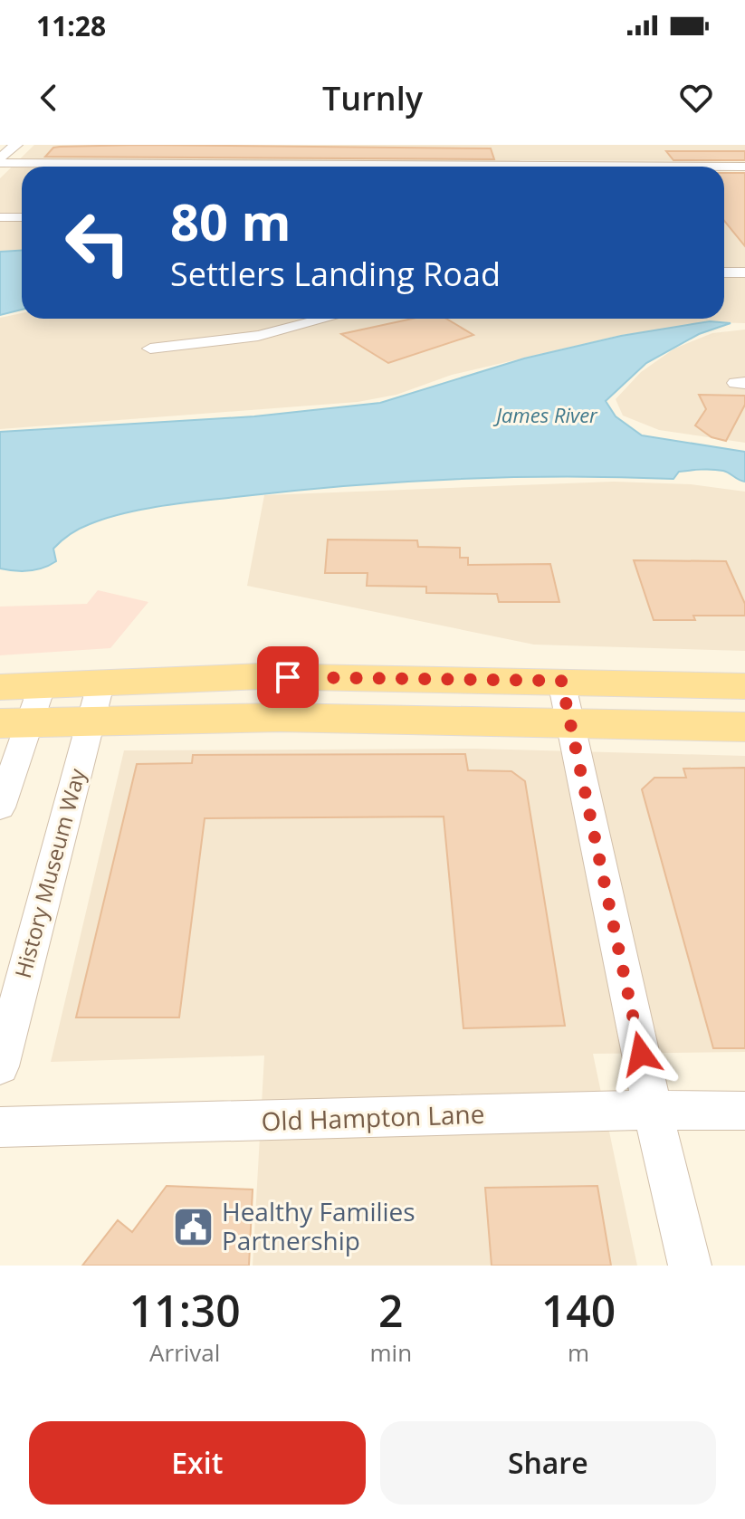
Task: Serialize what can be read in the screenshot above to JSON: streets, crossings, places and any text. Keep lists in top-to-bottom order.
{
  "streets": {
    "street": ["History Museum Way", "Old Hampton Lane"]
  },
  "water": ["James River"],
  "places": {
    "public building": ["Healthy Families Partnership"]
  },
  "page": {
    "status": "11:28",
    "header": "Turnly",
    "turn": ["80 m", "Settlers Landing Road"],
    "eta": [
      "11:30",
      "Arrival",
      "2",
      "min",
      "140",
      "m"
    ],
    "buttons": ["Exit", "Share"]
  }
}
